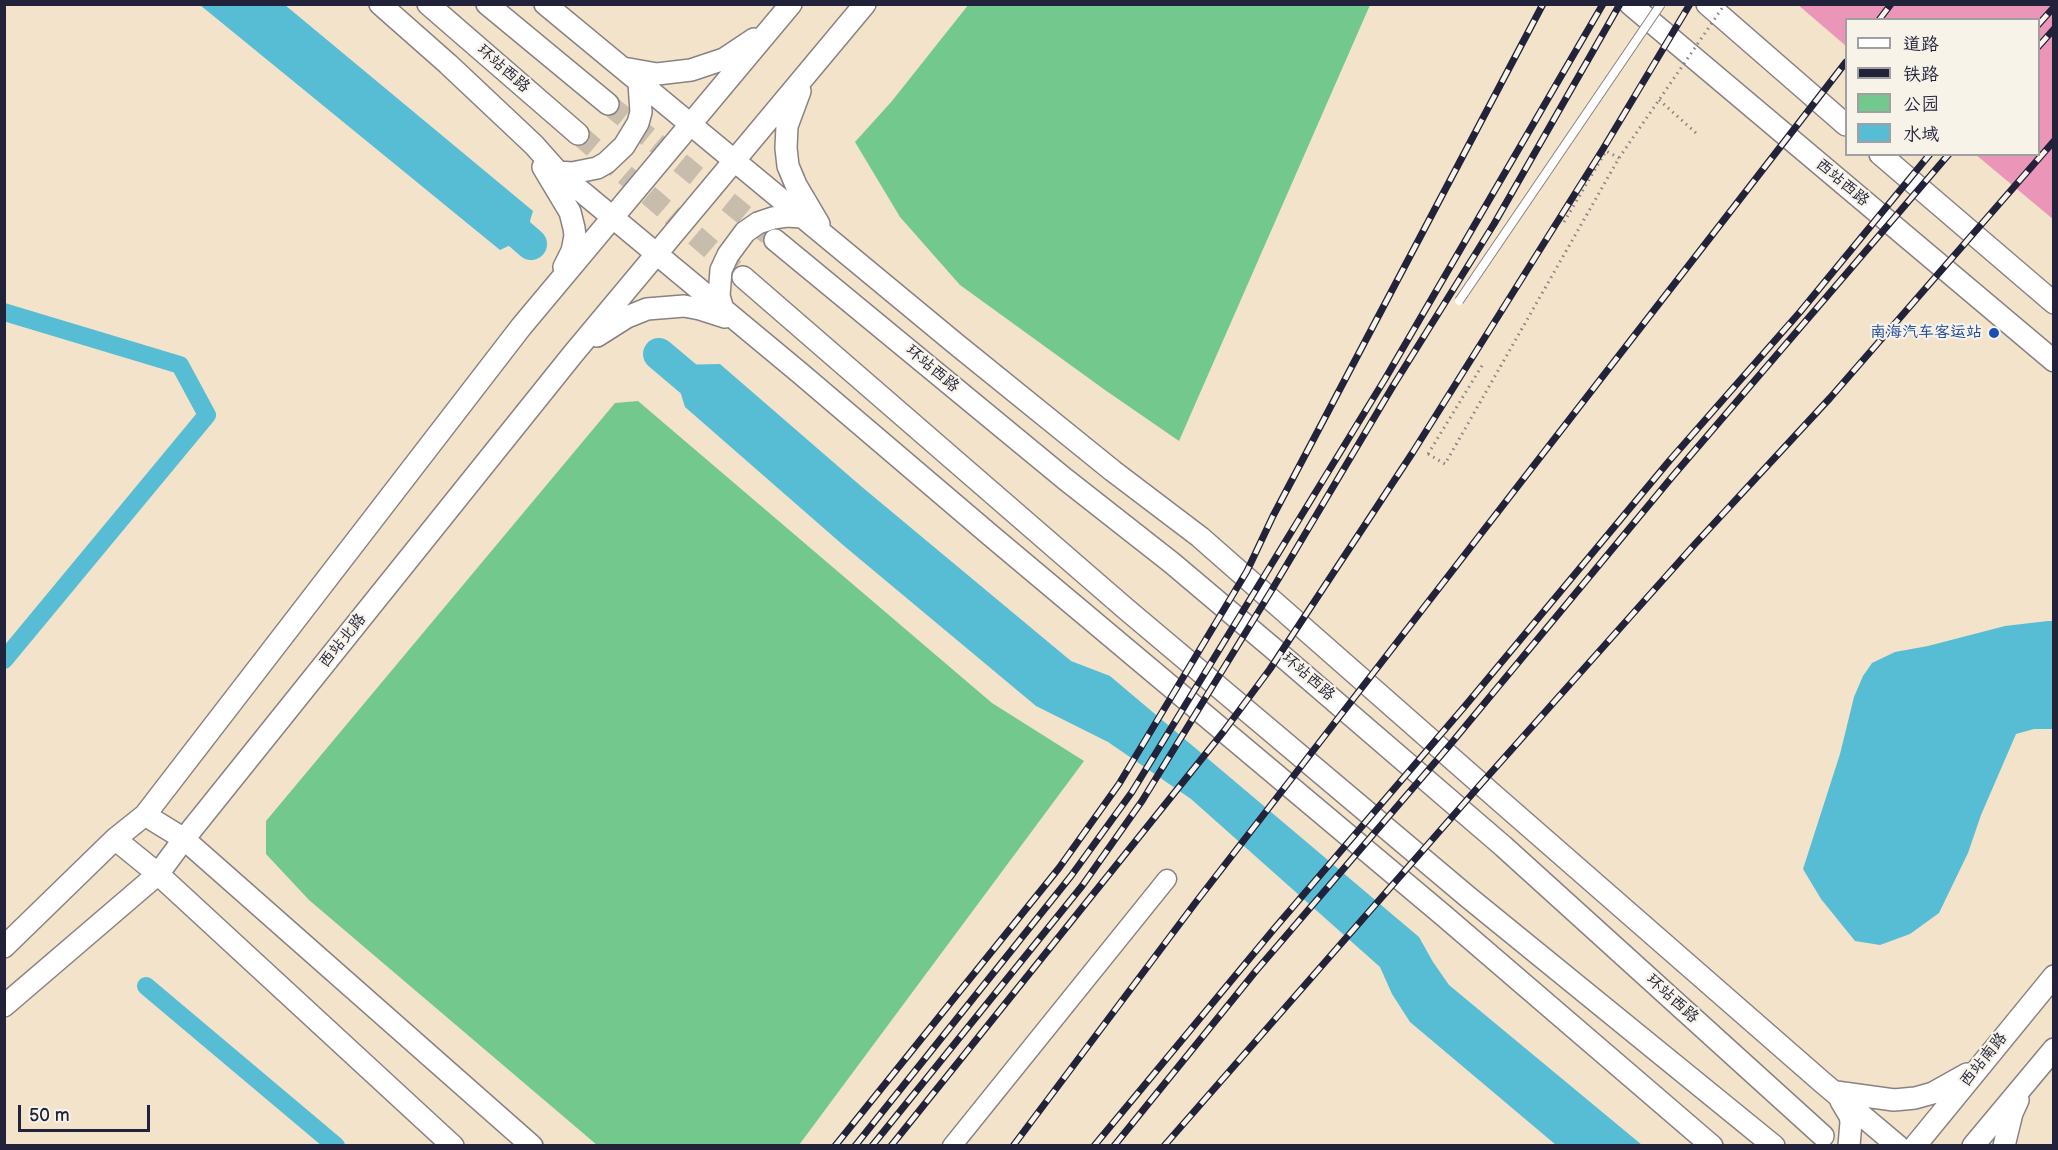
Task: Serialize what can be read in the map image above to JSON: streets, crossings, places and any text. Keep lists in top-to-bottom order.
{
  "streets": {
    "main road": [
      "环站西路",
      "西站西路",
      "西站北路",
      "西站南路"
    ]
  },
  "places": ["南海汽车客运站"],
  "legend": [
    "道路",
    "铁路",
    "公园",
    "水域"
  ],
  "scale_bar": "50 m"
}
